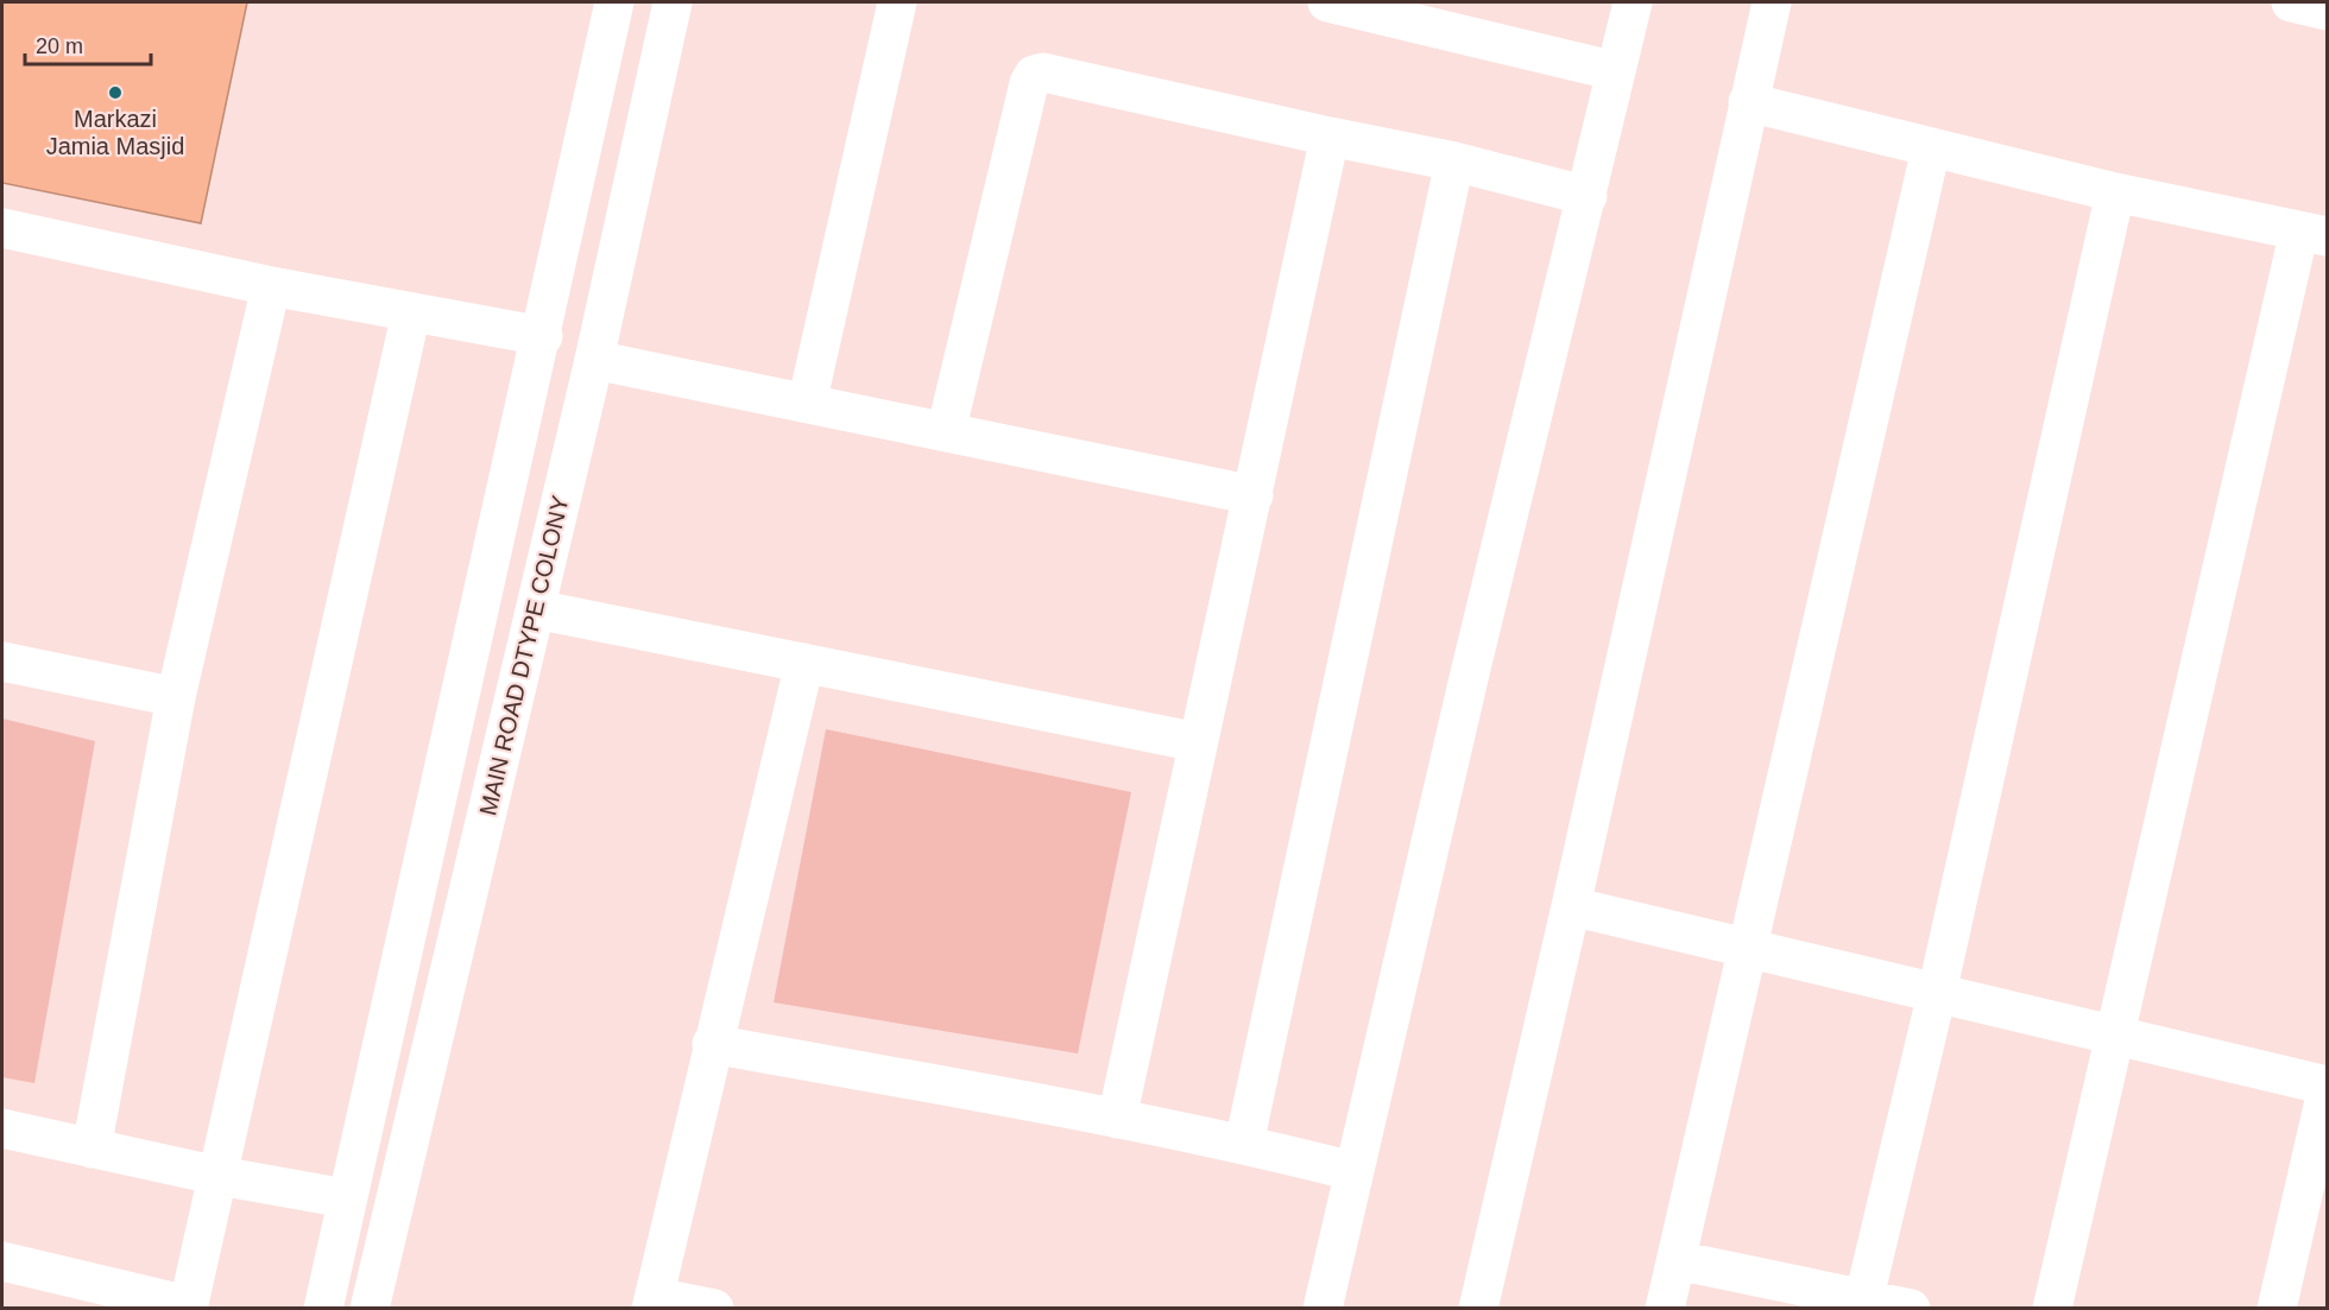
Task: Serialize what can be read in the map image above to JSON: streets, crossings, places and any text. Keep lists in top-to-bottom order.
{
  "streets": {
    "street": ["MAIN ROAD DTYPE COLONY"]
  },
  "places": ["Markazi Jamia Masjid"],
  "scale_bar": "20 m"
}
